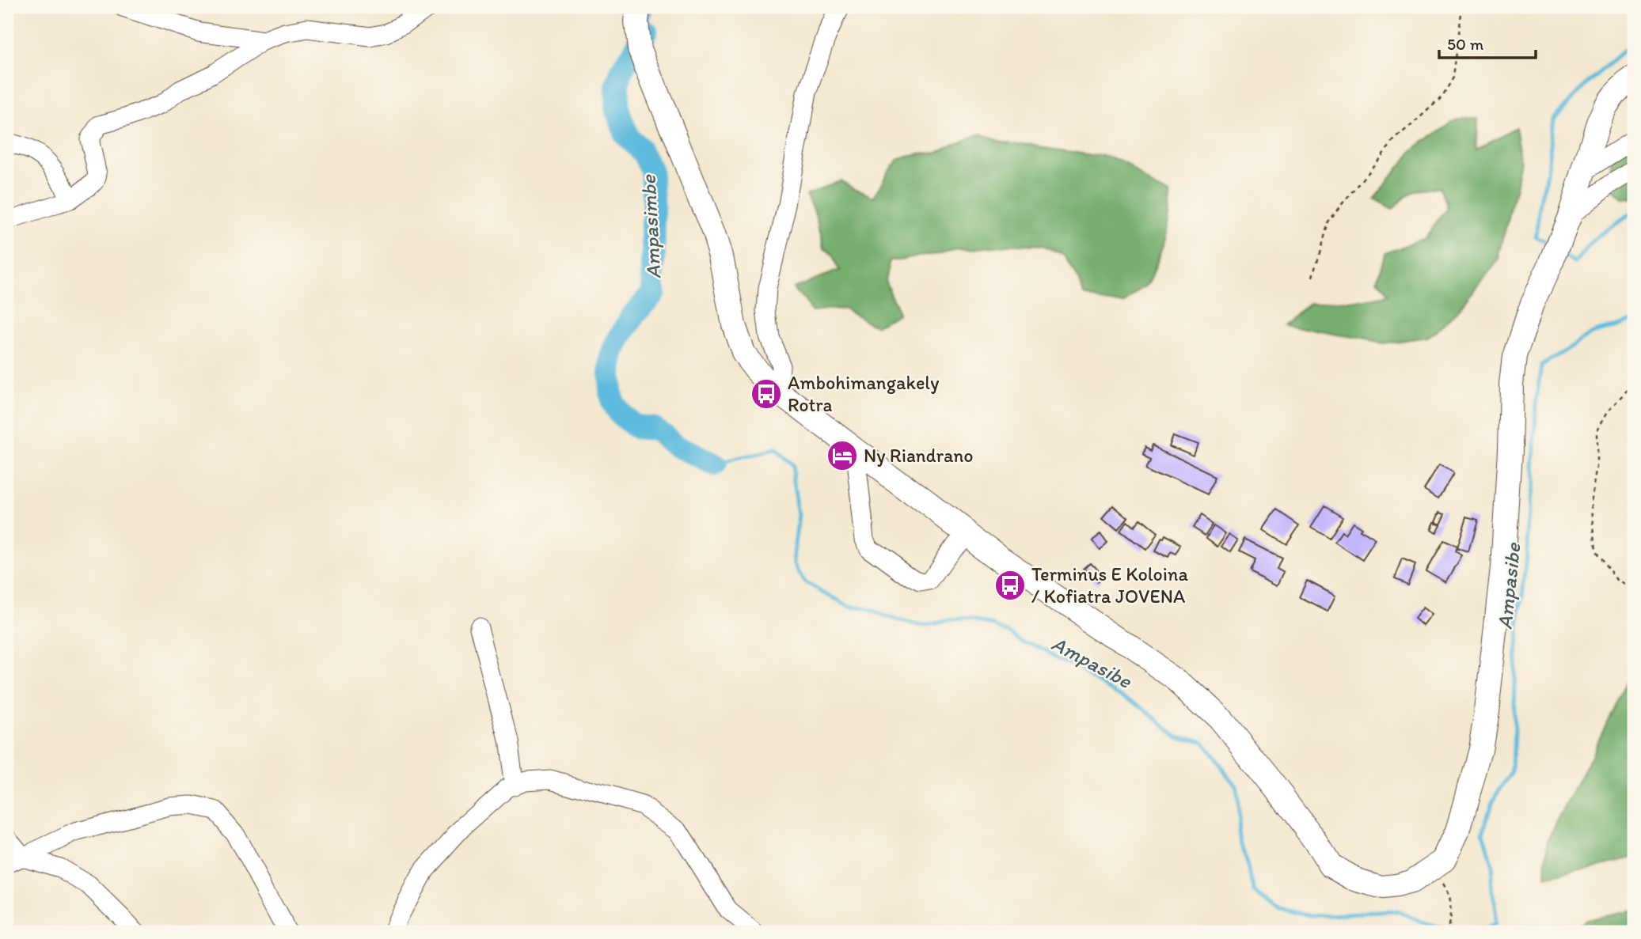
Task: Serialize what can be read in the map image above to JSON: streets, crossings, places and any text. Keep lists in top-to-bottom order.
{
  "water": ["Ampasimbe", "Ampasibe"],
  "places": {
    "bus stop": ["Ambohimangakely Rotra", "Terminus E Koloina / Kofiatra JOVENA"],
    "hotel": ["Ny Riandrano"]
  },
  "scale_bar": "50 m"
}
